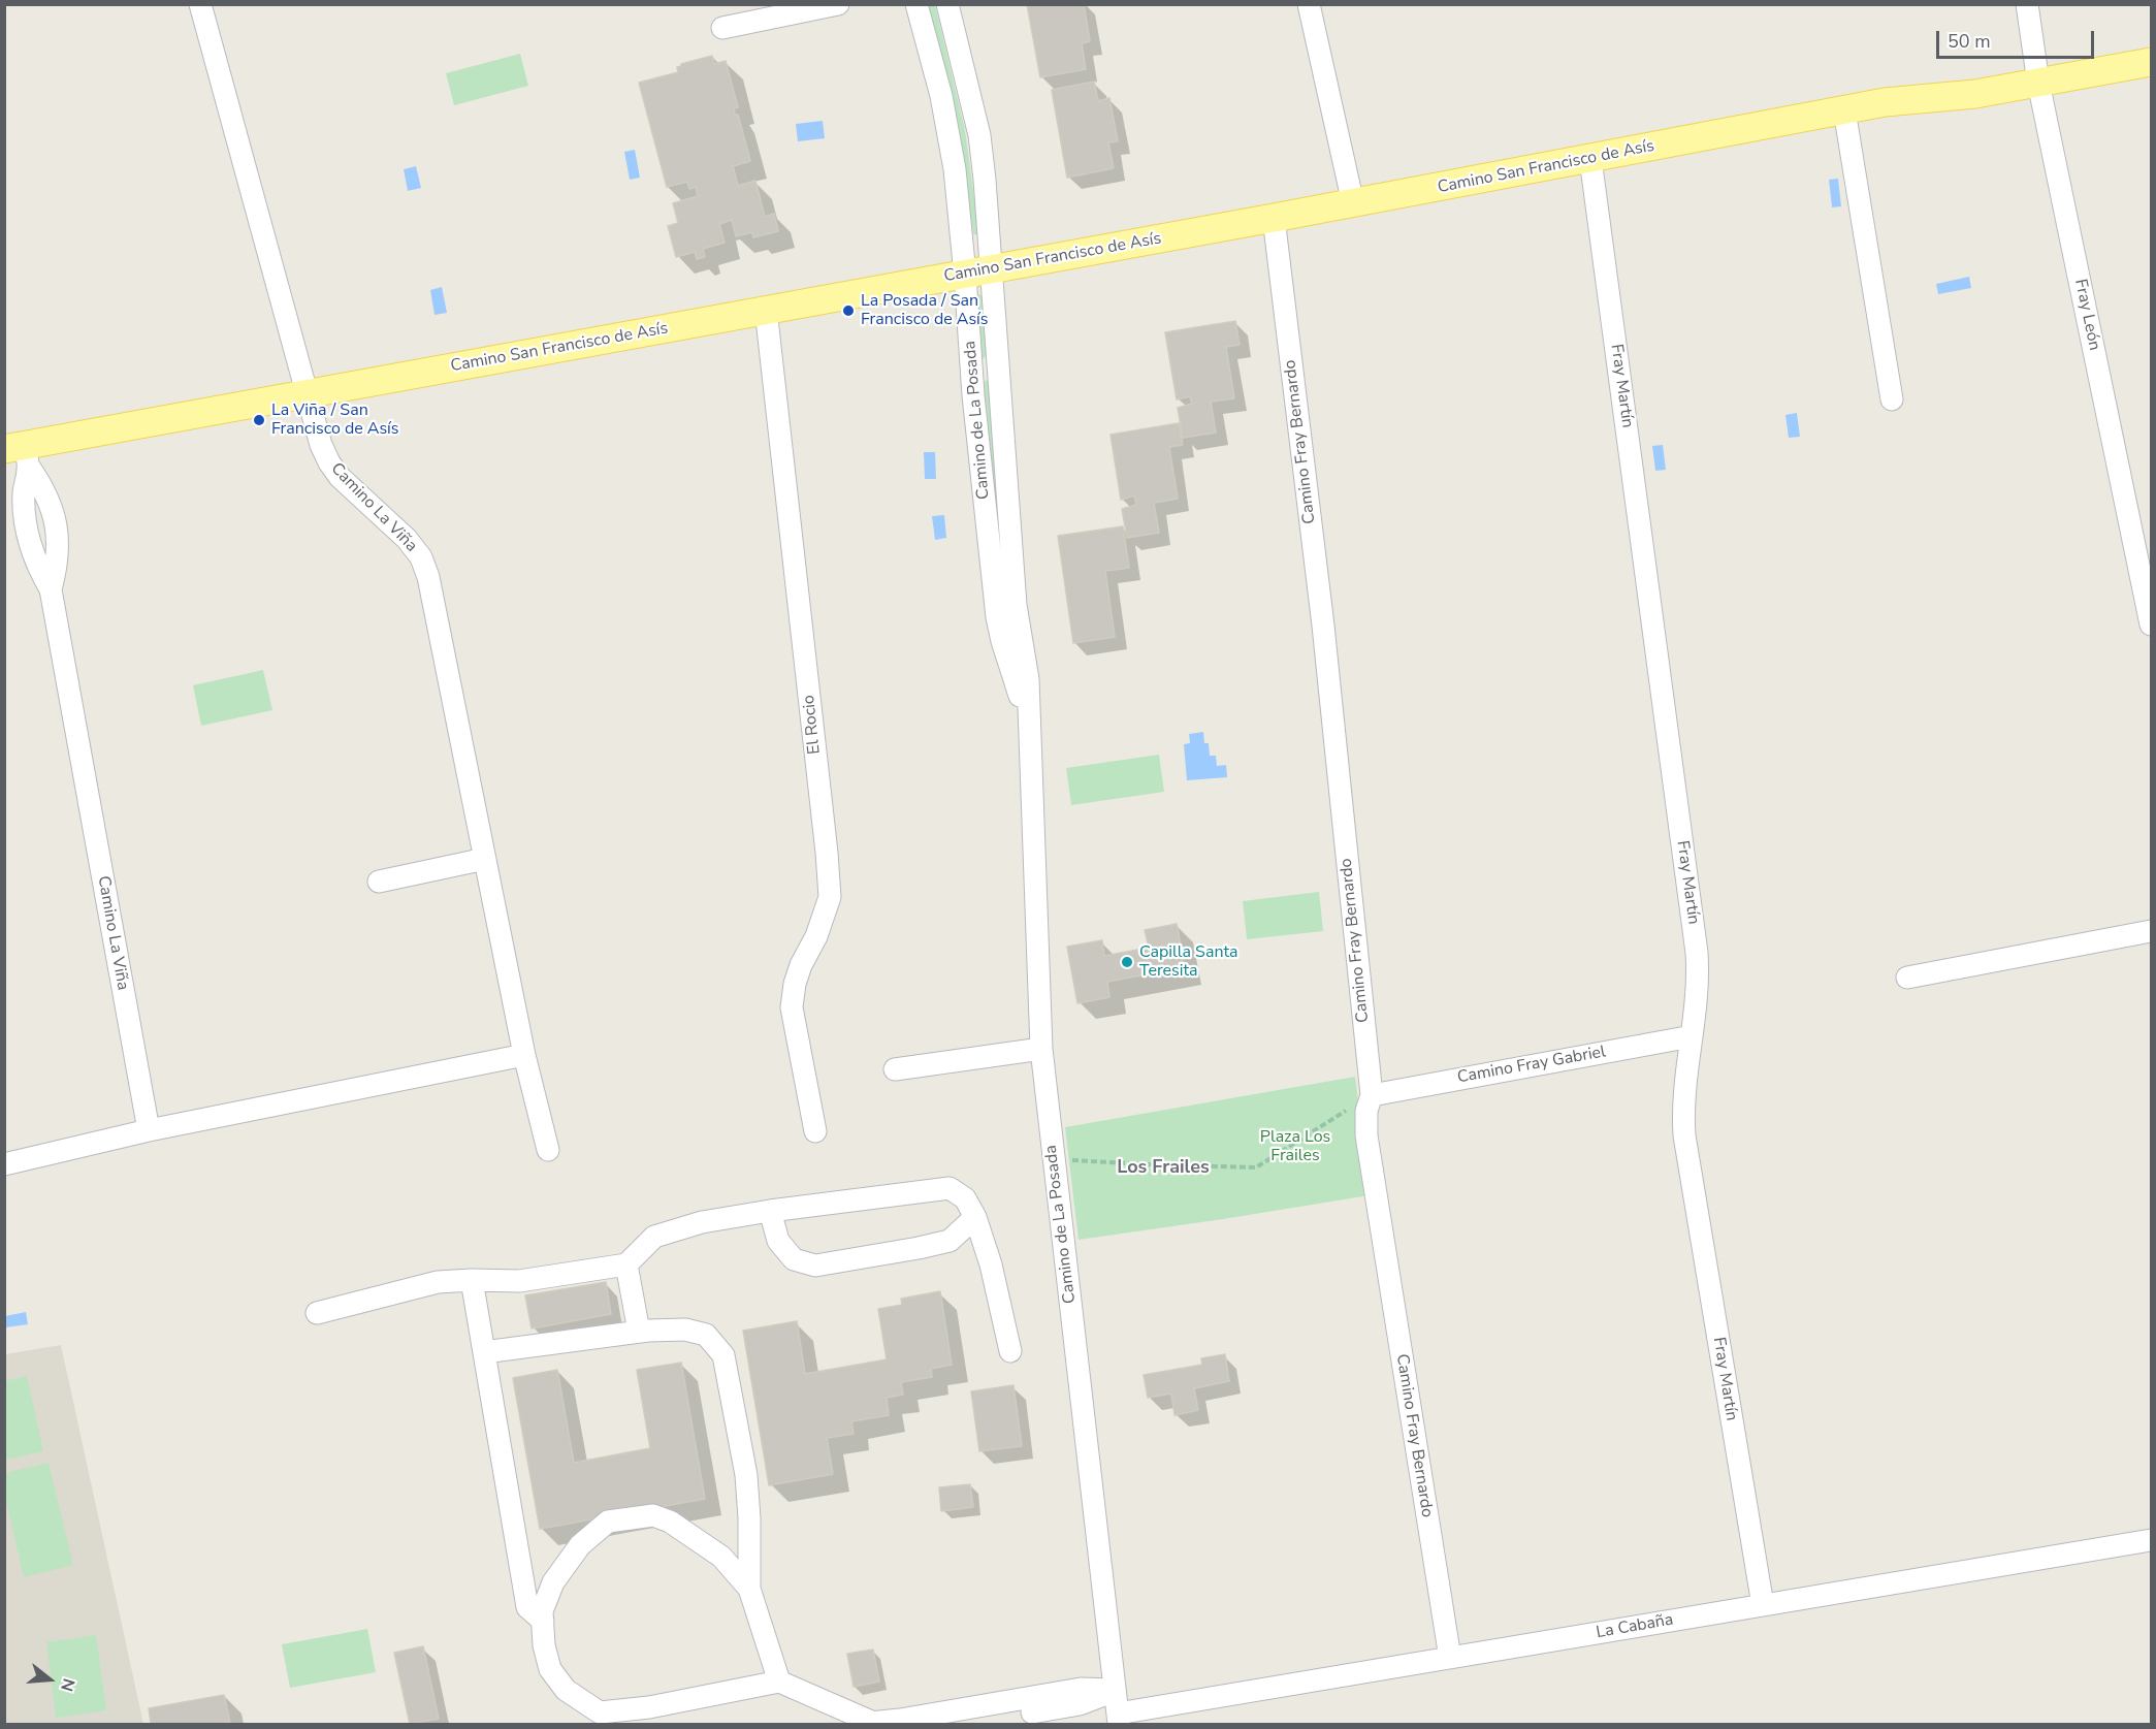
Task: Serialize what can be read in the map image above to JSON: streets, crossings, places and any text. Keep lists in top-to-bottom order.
{
  "streets": {
    "main road": ["Camino San Francisco de Asís"],
    "street": [
      "Fray León",
      "Fray Martín",
      "Camino de La Posada",
      "Camino Fray Bernardo",
      "Camino La Viña",
      "El Rocio",
      "Camino Fray Gabriel",
      "La Cabaña"
    ]
  },
  "crossings": [
    ["Camino San Francisco de Asís", "Fray León"],
    ["Camino San Francisco de Asís", "Fray Martín"],
    ["Camino San Francisco de Asís", "Camino de La Posada"],
    ["Camino San Francisco de Asís", "Camino Fray Bernardo"],
    ["Camino San Francisco de Asís", "Camino La Viña"],
    ["Camino San Francisco de Asís", "El Rocio"],
    ["Fray Martín", "Camino Fray Gabriel"],
    ["Fray Martín", "La Cabaña"],
    ["Camino de La Posada", "La Cabaña"],
    ["Camino Fray Bernardo", "Camino Fray Gabriel"],
    ["Camino Fray Bernardo", "La Cabaña"]
  ],
  "districts": ["Los Frailes"],
  "parks": ["Plaza Los Frailes"],
  "places": ["La Posada / San Francisco de Asís", "La Viña / San Francisco de Asís", "Capilla Santa Teresita"],
  "scale_bar": "50 m",
  "north": "right"
}
